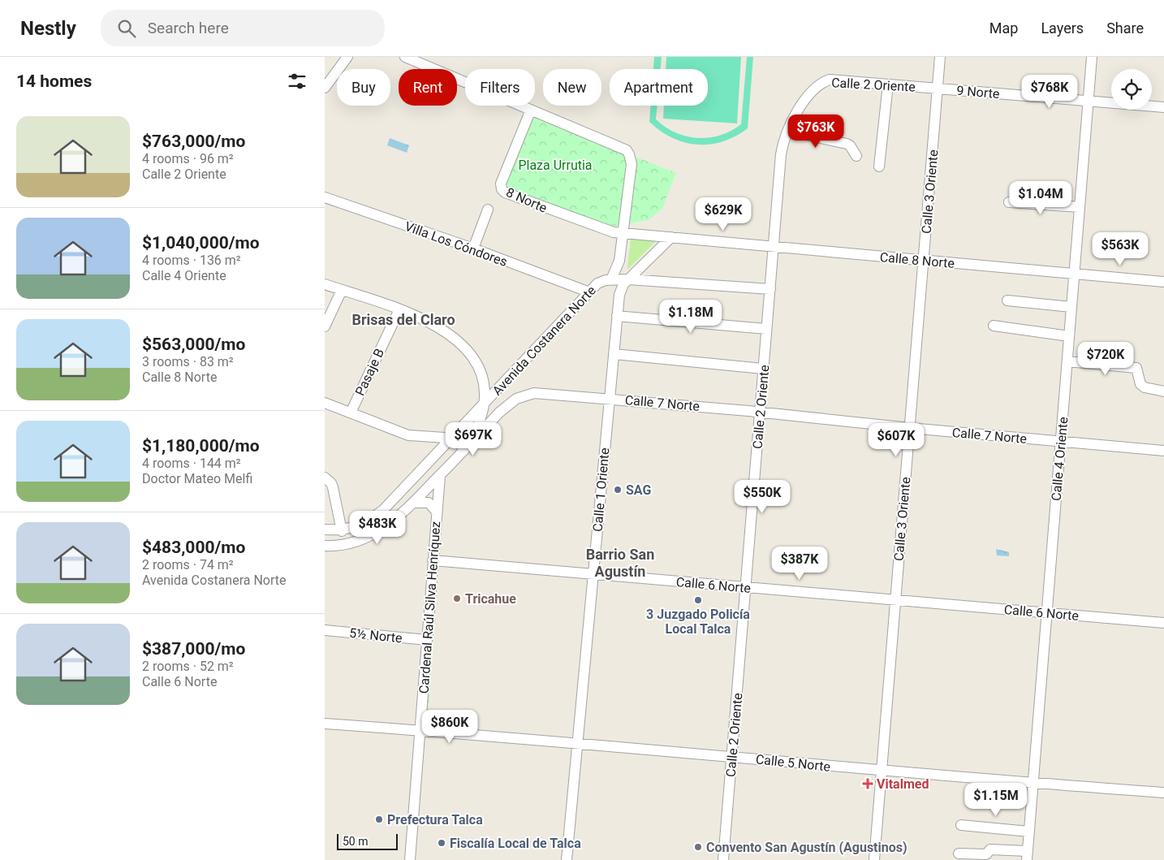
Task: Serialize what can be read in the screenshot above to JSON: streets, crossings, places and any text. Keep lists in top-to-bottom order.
{
  "streets": {
    "street": [
      "Calle 2 Oriente",
      "9 Norte",
      "Calle 3 Oriente",
      "8 Norte",
      "Villa Los Cóndores",
      "Calle 8 Norte",
      "Avenida Costanera Norte",
      "Pasaje B",
      "Calle 7 Norte",
      "Calle 4 Oriente",
      "Calle 1 Oriente",
      "Calle 6 Norte",
      "Cardenal Raúl Silva Henríquez",
      "5½ Norte",
      "Calle 5 Norte"
    ]
  },
  "crossings": [
    ["Calle 2 Oriente", "9 Norte"],
    ["Calle 2 Oriente", "Calle 3 Oriente"],
    ["Calle 2 Oriente", "Calle 8 Norte"],
    ["Calle 2 Oriente", "Avenida Costanera Norte"],
    ["Calle 2 Oriente", "Calle 7 Norte"],
    ["Calle 2 Oriente", "Calle 6 Norte"],
    ["Calle 2 Oriente", "Calle 5 Norte"],
    ["9 Norte", "Calle 3 Oriente"],
    ["9 Norte", "Calle 4 Oriente"],
    ["Calle 3 Oriente", "Calle 8 Norte"],
    ["Calle 3 Oriente", "Calle 7 Norte"],
    ["Calle 3 Oriente", "Calle 6 Norte"],
    ["Calle 3 Oriente", "Calle 5 Norte"],
    ["8 Norte", "Calle 8 Norte"],
    ["8 Norte", "Calle 1 Oriente"],
    ["Villa Los Cóndores", "Avenida Costanera Norte"],
    ["Calle 8 Norte", "Calle 4 Oriente"],
    ["Calle 8 Norte", "Calle 1 Oriente"],
    ["Avenida Costanera Norte", "Calle 7 Norte"],
    ["Avenida Costanera Norte", "Calle 1 Oriente"],
    ["Avenida Costanera Norte", "Cardenal Raúl Silva Henríquez"],
    ["Calle 7 Norte", "Calle 4 Oriente"],
    ["Calle 7 Norte", "Calle 1 Oriente"],
    ["Calle 4 Oriente", "Calle 6 Norte"],
    ["Calle 4 Oriente", "Calle 5 Norte"],
    ["Calle 1 Oriente", "Calle 6 Norte"],
    ["Calle 1 Oriente", "Calle 5 Norte"],
    ["Calle 6 Norte", "Cardenal Raúl Silva Henríquez"],
    ["Cardenal Raúl Silva Henríquez", "5½ Norte"],
    ["Cardenal Raúl Silva Henríquez", "Calle 5 Norte"]
  ],
  "districts": ["Brisas del Claro", "Barrio San Agustín"],
  "parks": ["Plaza Urrutia"],
  "places": {
    "other": [
      "SAG",
      "Tricahue",
      "3 Juzgado Policía Local Talca",
      "Prefectura Talca",
      "Fiscalía Local de Talca",
      "Convento San Agustín (Agustinos)"
    ],
    "health": ["Vitalmed"]
  },
  "scale_bar": "50 m",
  "page": {
    "header": "Nestly",
    "search": "Search here",
    "nav": ["Map", "Layers", "Share"],
    "heading": "14 homes",
    "chip": [
      "Buy",
      "Rent",
      "Filters",
      "New",
      "Apartment"
    ],
    "price": [
      "$768K",
      "$763K",
      "$1.04M",
      "$629K",
      "$563K",
      "$1.18M",
      "$720K",
      "$697K",
      "$607K",
      "$550K",
      "$483K",
      "$387K",
      "$860K",
      "$1.15M"
    ],
    "list": [
      {
        "name": "$763,000/mo",
        "note": "4 rooms · 96 m² · Calle 2 Oriente"
      },
      {
        "name": "$1,040,000/mo",
        "note": "4 rooms · 136 m² · Calle 4 Oriente"
      },
      {
        "name": "$563,000/mo",
        "note": "3 rooms · 83 m² · Calle 8 Norte"
      },
      {
        "name": "$1,180,000/mo",
        "note": "4 rooms · 144 m² · Doctor Mateo Melfi"
      },
      {
        "name": "$483,000/mo",
        "note": "2 rooms · 74 m² · Avenida Costanera Norte"
      },
      {
        "name": "$387,000/mo",
        "note": "2 rooms · 52 m² · Calle 6 Norte"
      }
    ],
    "scale": "50 m"
  }
}
